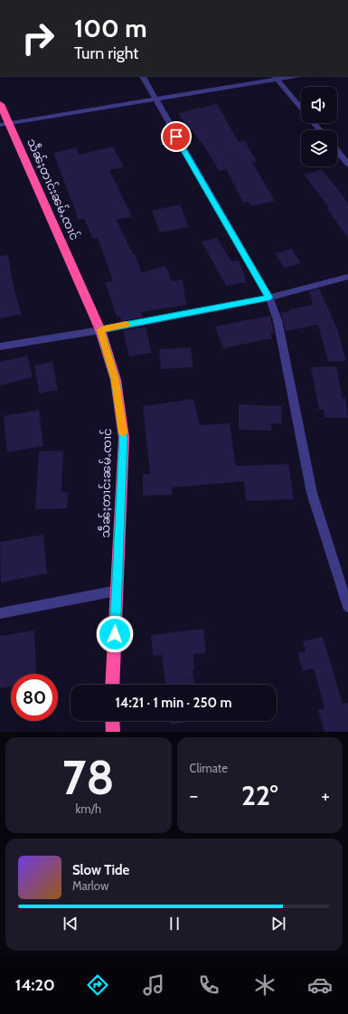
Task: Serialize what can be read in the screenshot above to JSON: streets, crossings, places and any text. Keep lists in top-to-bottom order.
{
  "streets": {
    "highway": ["သဵၼ်ႈတၢင်းၼမ်ႉၸၢင်"]
  },
  "page": {
    "turn": ["100 m", "Turn right"],
    "limit": "80",
    "trip": "14:21 · 1 min · 250 m",
    "tile": [
      ["78", "km/h"],
      "Climate"
    ],
    "heat": ["−", "22°", "+"],
    "song": ["Slow Tide", "Marlow"],
    "tabs": "14:20"
  }
}
